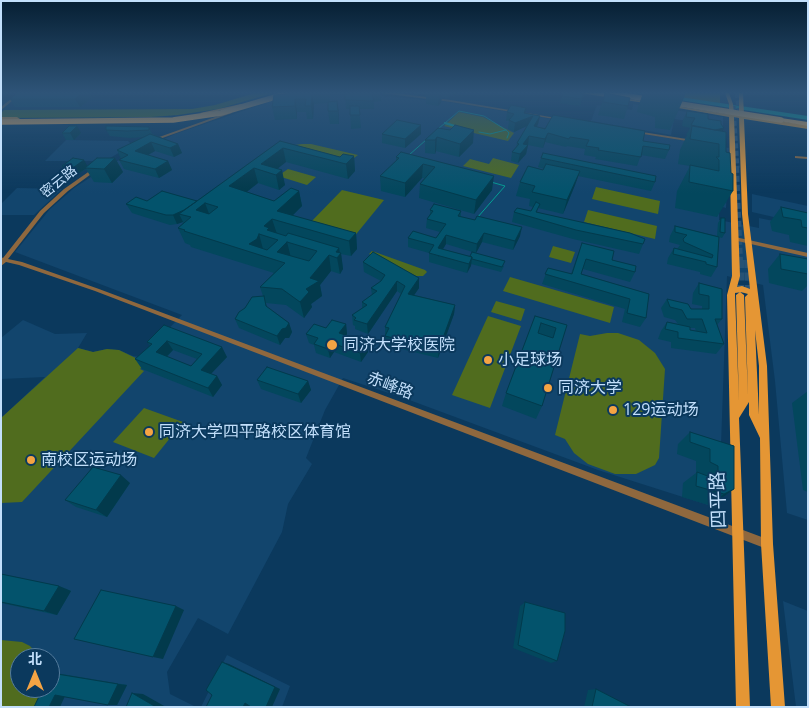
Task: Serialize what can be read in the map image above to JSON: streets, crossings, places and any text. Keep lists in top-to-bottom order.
{
  "streets": {
    "main road": ["四平路"],
    "street": ["密云路", "赤峰路"]
  },
  "crossings": [
    ["密云路", "赤峰路"],
    ["赤峰路", "四平路"]
  ],
  "places": [
    "同济大学校医院",
    "小足球场",
    "同济大学",
    "129运动场",
    "同济大学四平路校区体育馆",
    "南校区运动场"
  ],
  "north": "top"
}
